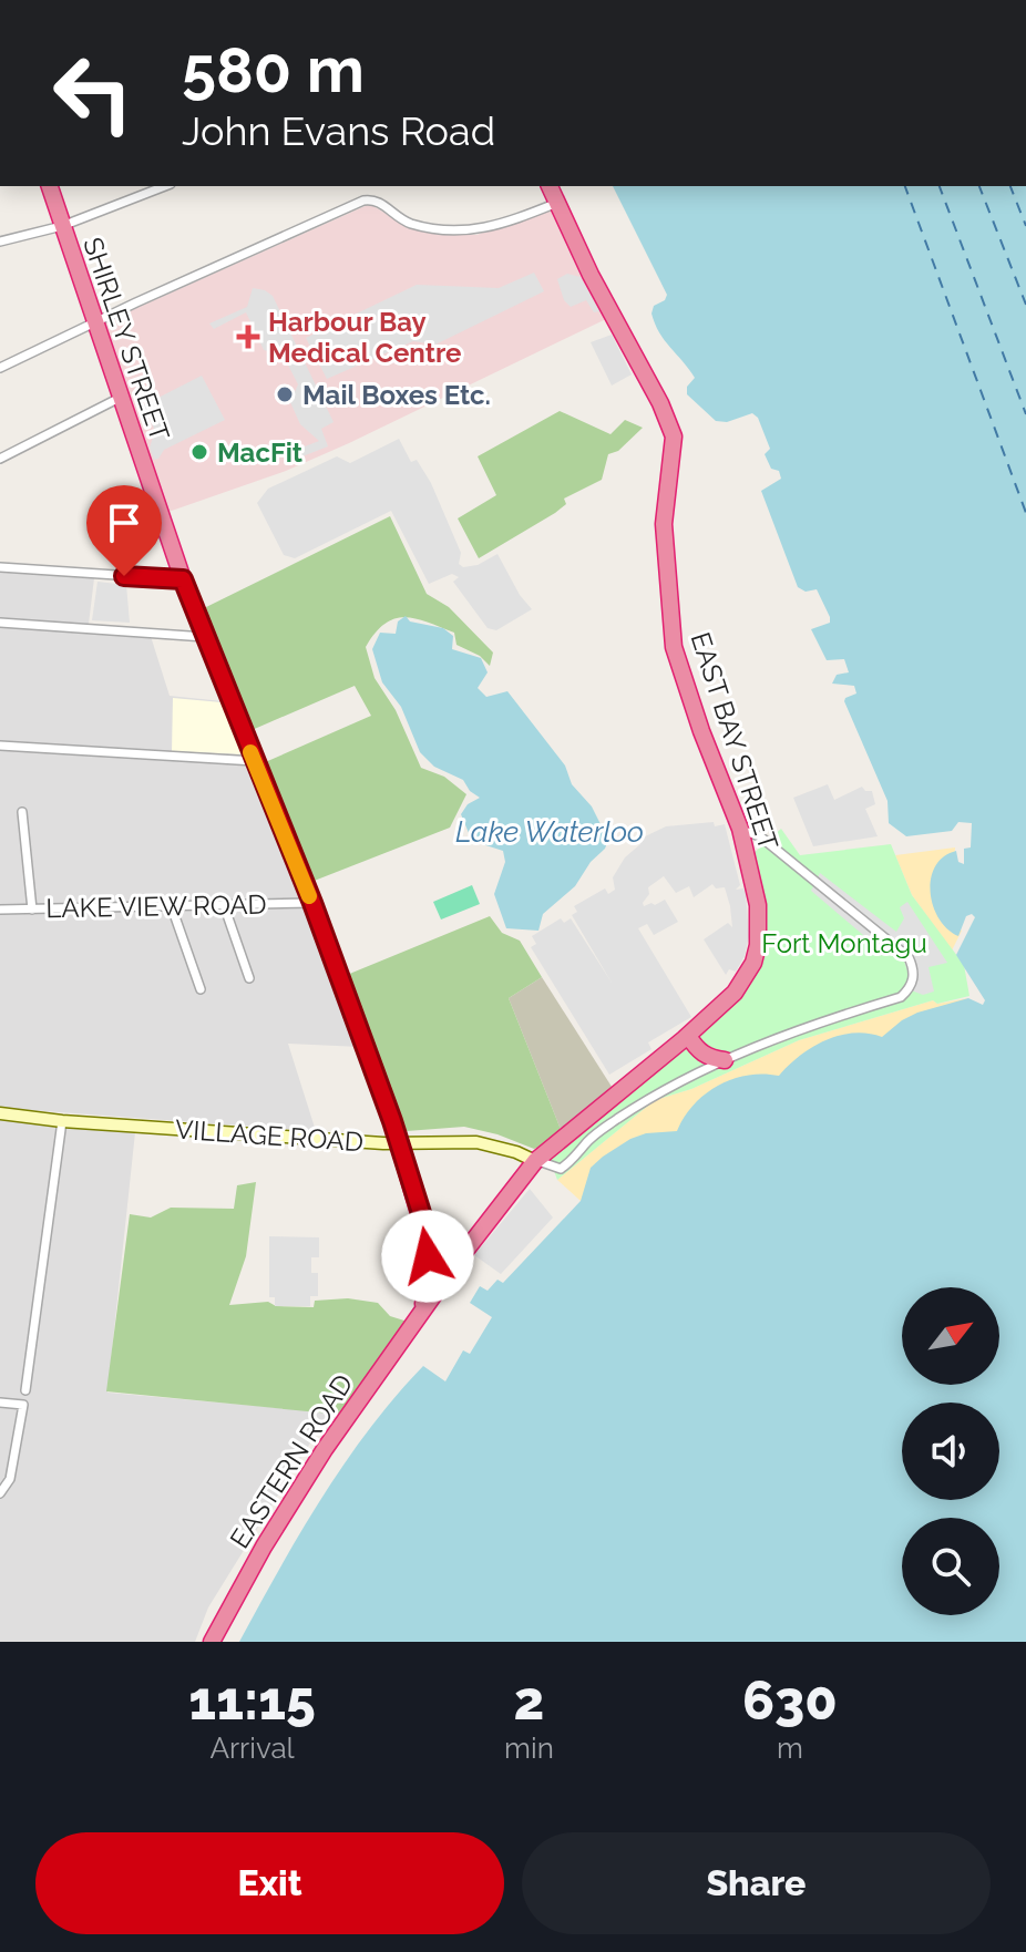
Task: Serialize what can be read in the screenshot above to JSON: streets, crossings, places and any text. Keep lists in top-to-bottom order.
{
  "streets": {
    "highway": ["SHIRLEY STREET", "EAST BAY STREET", "EASTERN ROAD"],
    "main road": ["VILLAGE ROAD"],
    "street": ["LAKE VIEW ROAD"]
  },
  "crossings": [
    ["SHIRLEY STREET", "EAST BAY STREET"],
    ["SHIRLEY STREET", "LAKE VIEW ROAD"],
    ["SHIRLEY STREET", "VILLAGE ROAD"],
    ["SHIRLEY STREET", "EASTERN ROAD"],
    ["EAST BAY STREET", "VILLAGE ROAD"],
    ["EAST BAY STREET", "EASTERN ROAD"]
  ],
  "water": ["Lake Waterloo"],
  "parks": ["Fort Montagu"],
  "places": {
    "health": ["Harbour Bay Medical Centre"],
    "other": ["Mail Boxes Etc.", "MacFit"]
  },
  "north": "top right",
  "page": {
    "turn": ["580 m", "John Evans Road"],
    "eta": [
      "11:15",
      "Arrival",
      "2",
      "min",
      "630",
      "m"
    ],
    "buttons": ["Exit", "Share"]
  }
}
